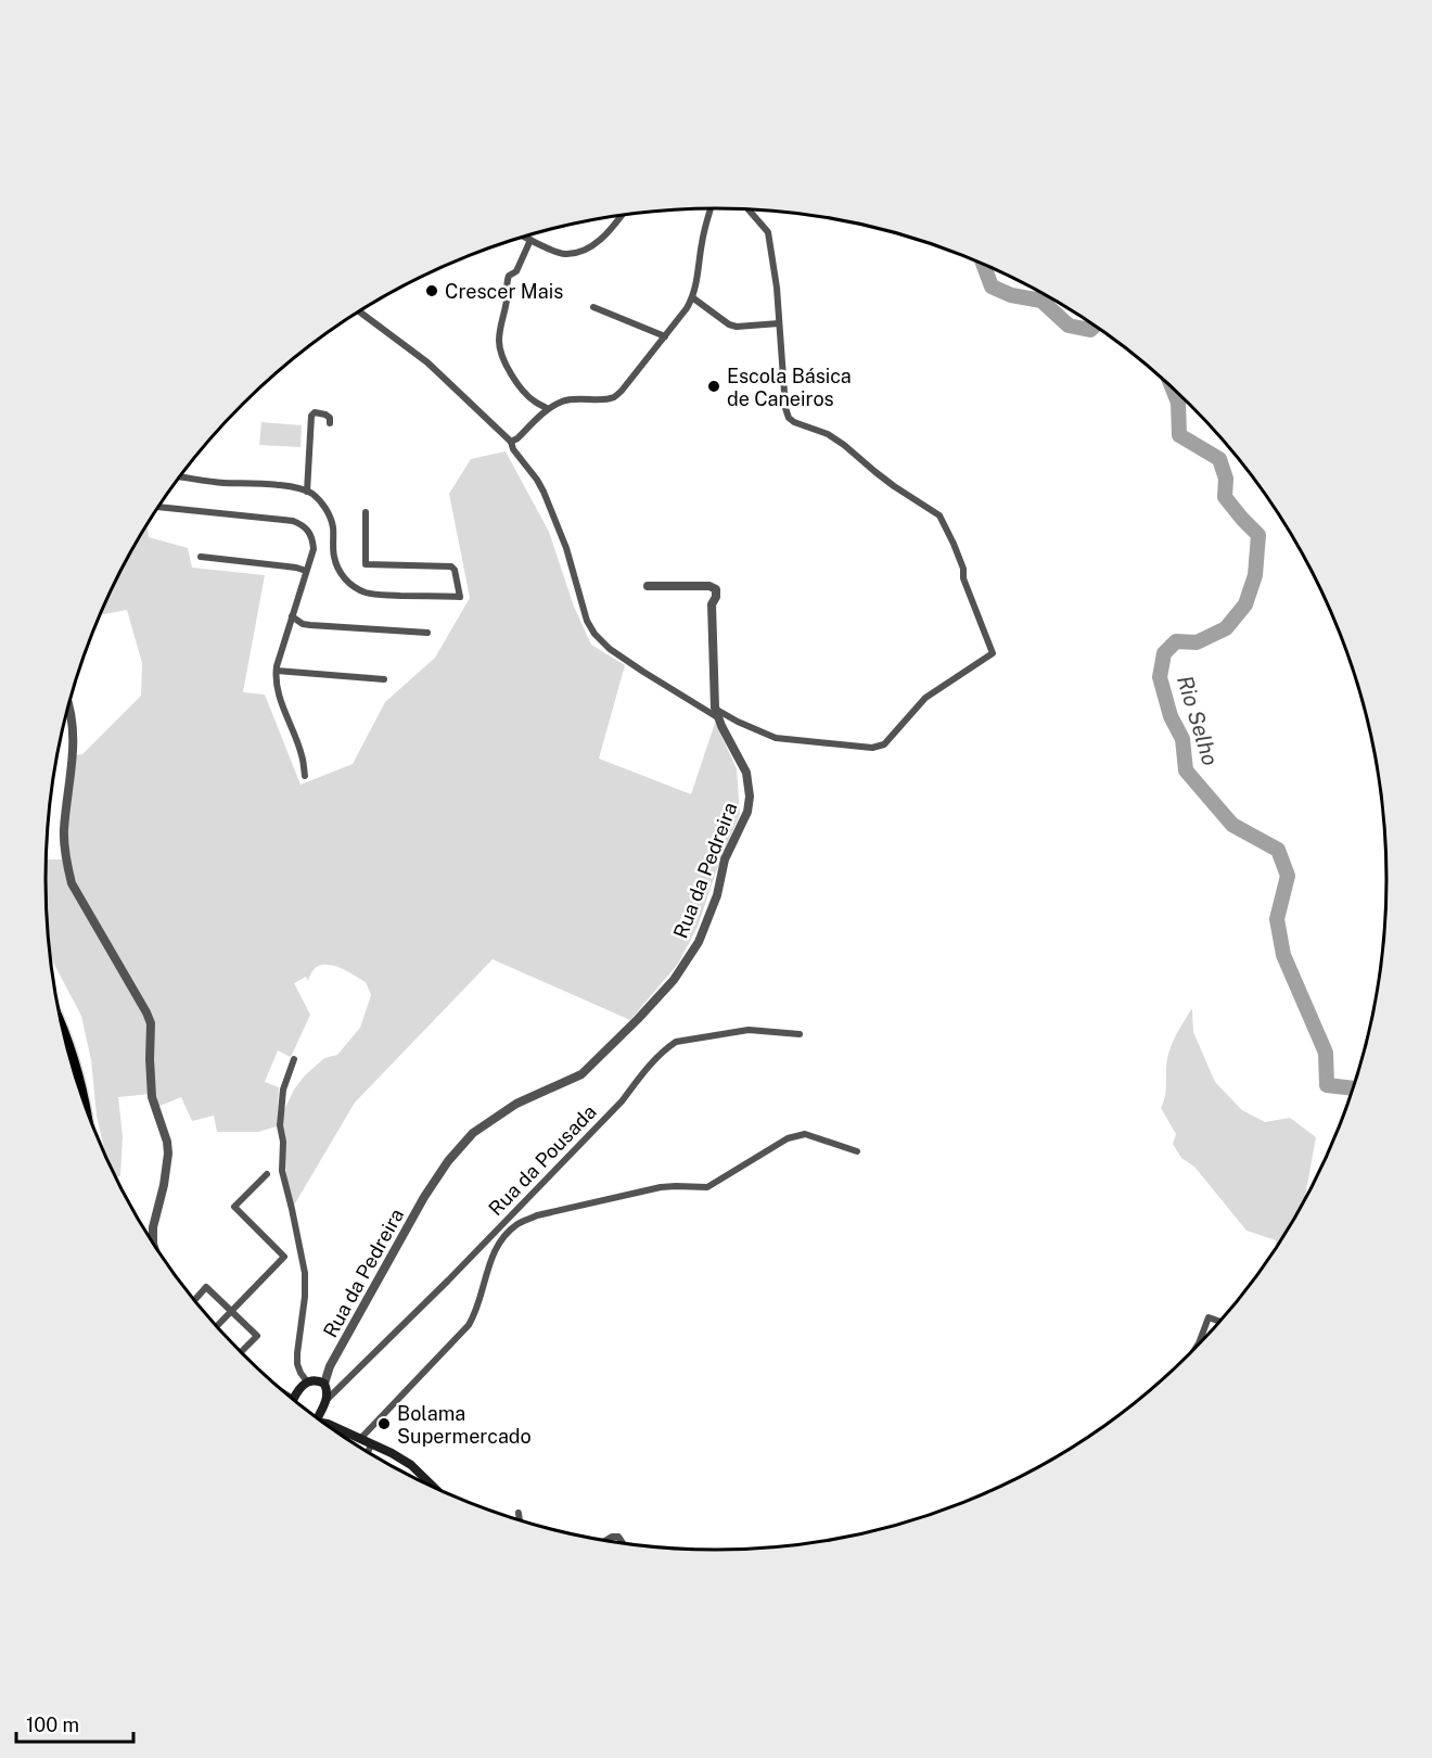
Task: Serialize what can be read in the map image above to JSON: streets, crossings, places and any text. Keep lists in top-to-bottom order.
{
  "streets": {
    "street": ["Rua da Pedreira", "Rua da Pousada"]
  },
  "water": ["Rio Selho"],
  "places": ["Crescer Mais", "Escola Básica de Caneiros", "Bolama Supermercado"],
  "scale_bar": "100 m"
}
